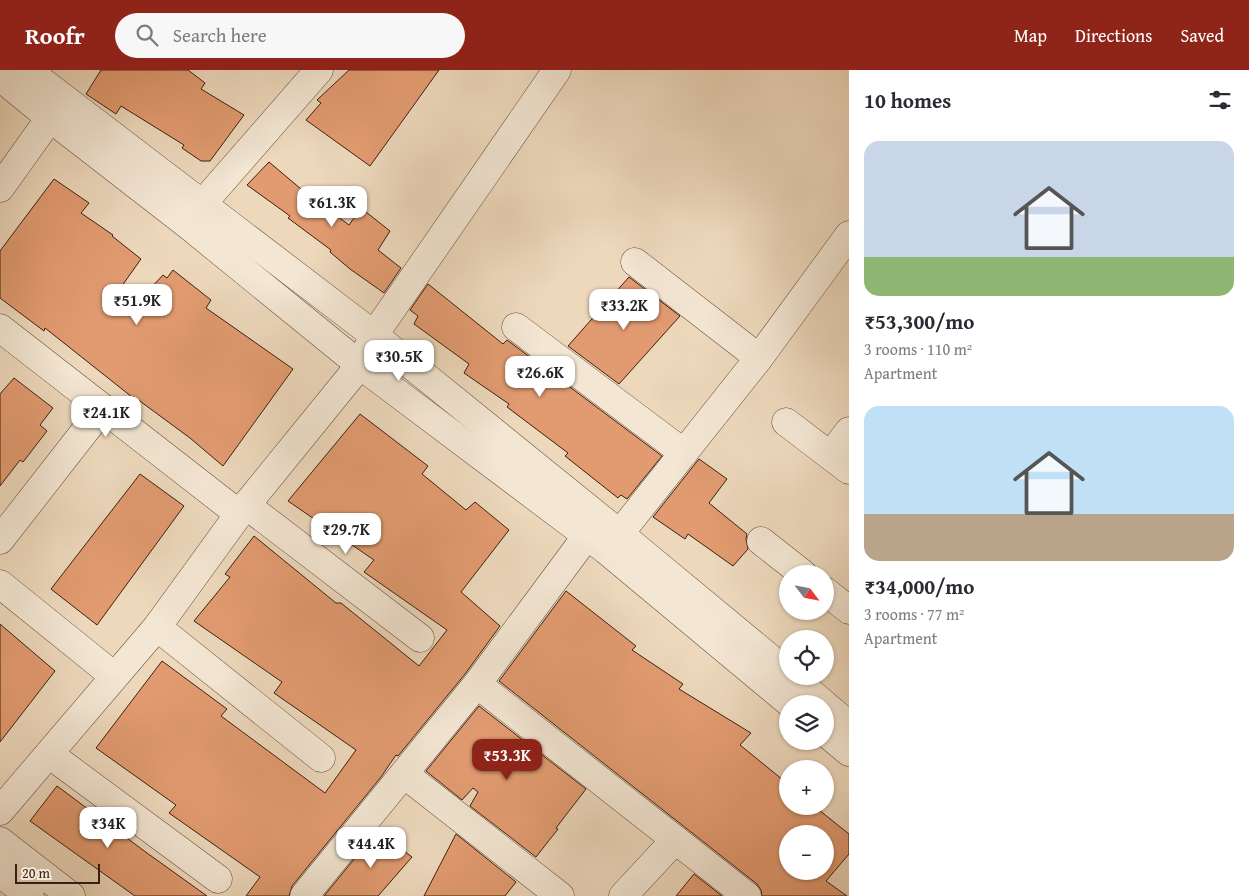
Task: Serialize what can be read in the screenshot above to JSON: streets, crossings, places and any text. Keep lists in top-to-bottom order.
{
  "scale_bar": "20 m",
  "north": "bottom right",
  "page": {
    "header": "Roofr",
    "search": "Search here",
    "nav": ["Map", "Directions", "Saved"],
    "heading": "10 homes",
    "list": [
      {
        "name": "₹53,300/mo",
        "note": "3 rooms · 110 m² · Apartment"
      },
      {
        "name": "₹34,000/mo",
        "note": "3 rooms · 77 m² · Apartment"
      }
    ],
    "price": [
      "₹61.3K",
      "₹51.9K",
      "₹33.2K",
      "₹30.5K",
      "₹26.6K",
      "₹24.1K",
      "₹29.7K",
      "₹53.3K",
      "₹34K",
      "₹44.4K"
    ],
    "map_buttons": ["+", "−"],
    "scale": "20 m"
  }
}
